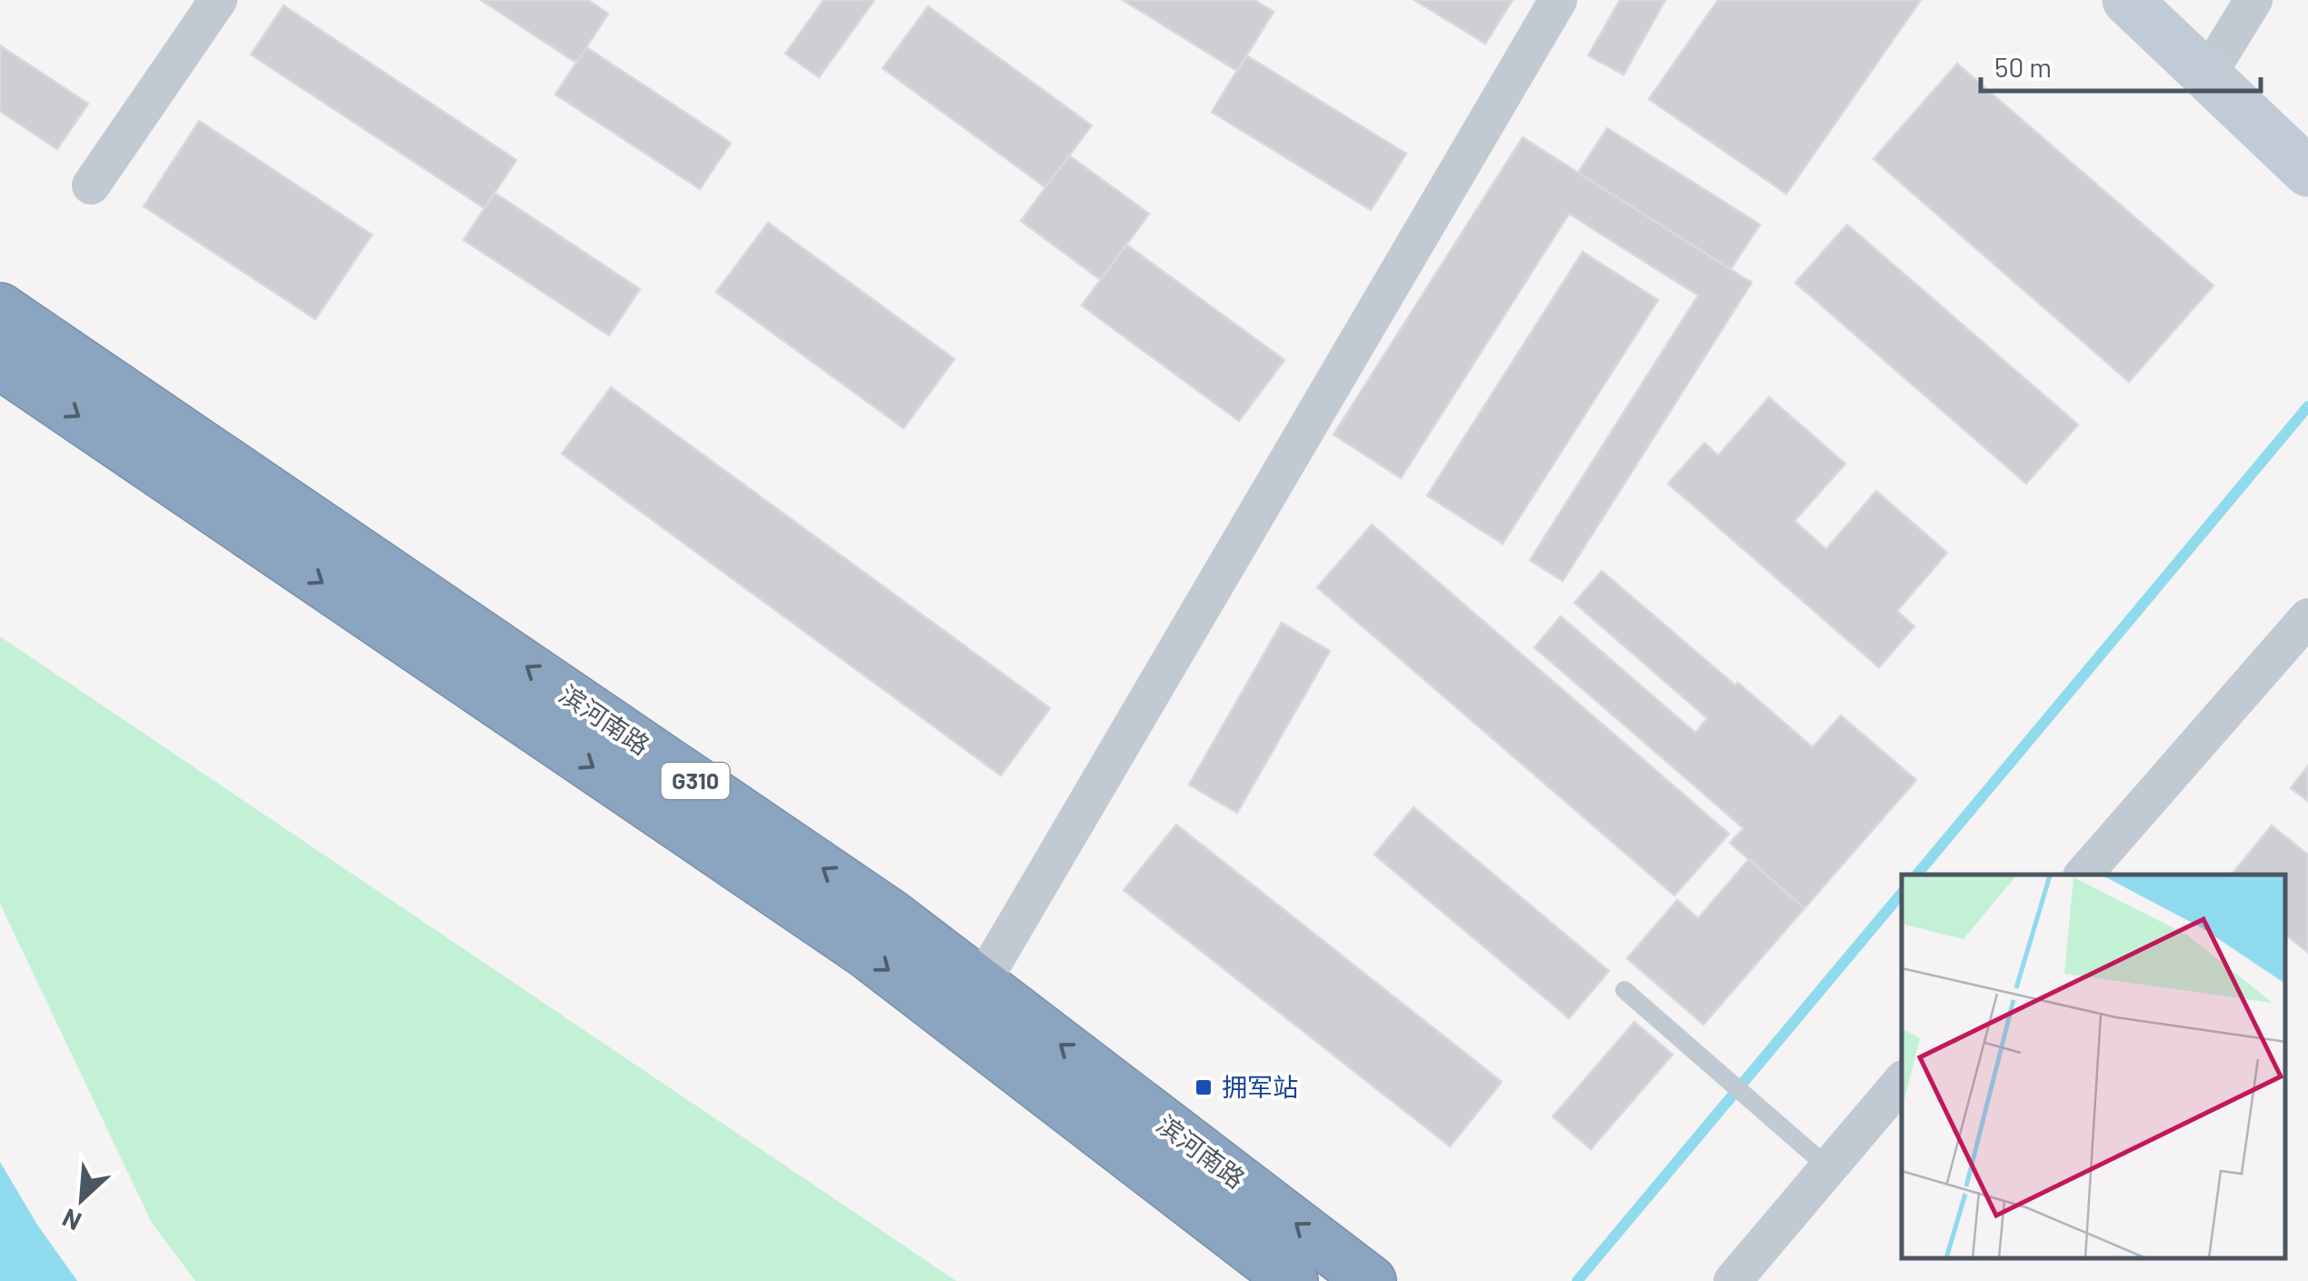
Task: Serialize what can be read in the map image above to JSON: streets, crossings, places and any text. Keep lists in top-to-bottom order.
{
  "streets": {
    "highway": ["滨河南路", "G310"]
  },
  "places": {
    "transit": ["拥军站"]
  },
  "scale_bar": "50 m",
  "north": "bottom left"
}
